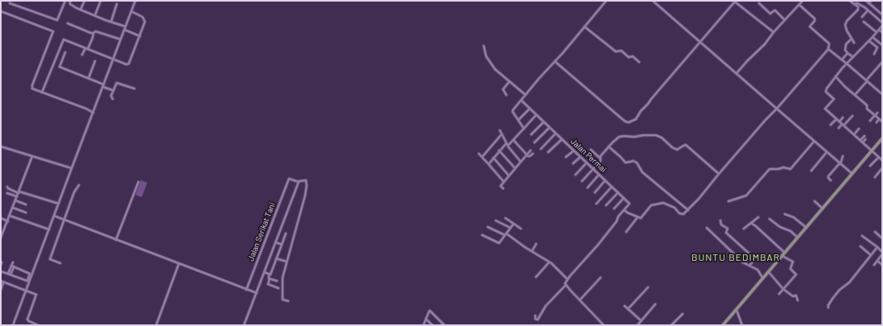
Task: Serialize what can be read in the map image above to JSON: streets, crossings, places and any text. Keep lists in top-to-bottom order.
{
  "streets": {
    "street": ["Jalan Permai", "Jalan Serikat Tani"]
  },
  "districts": ["BUNTU BEDIMBAR"]
}
